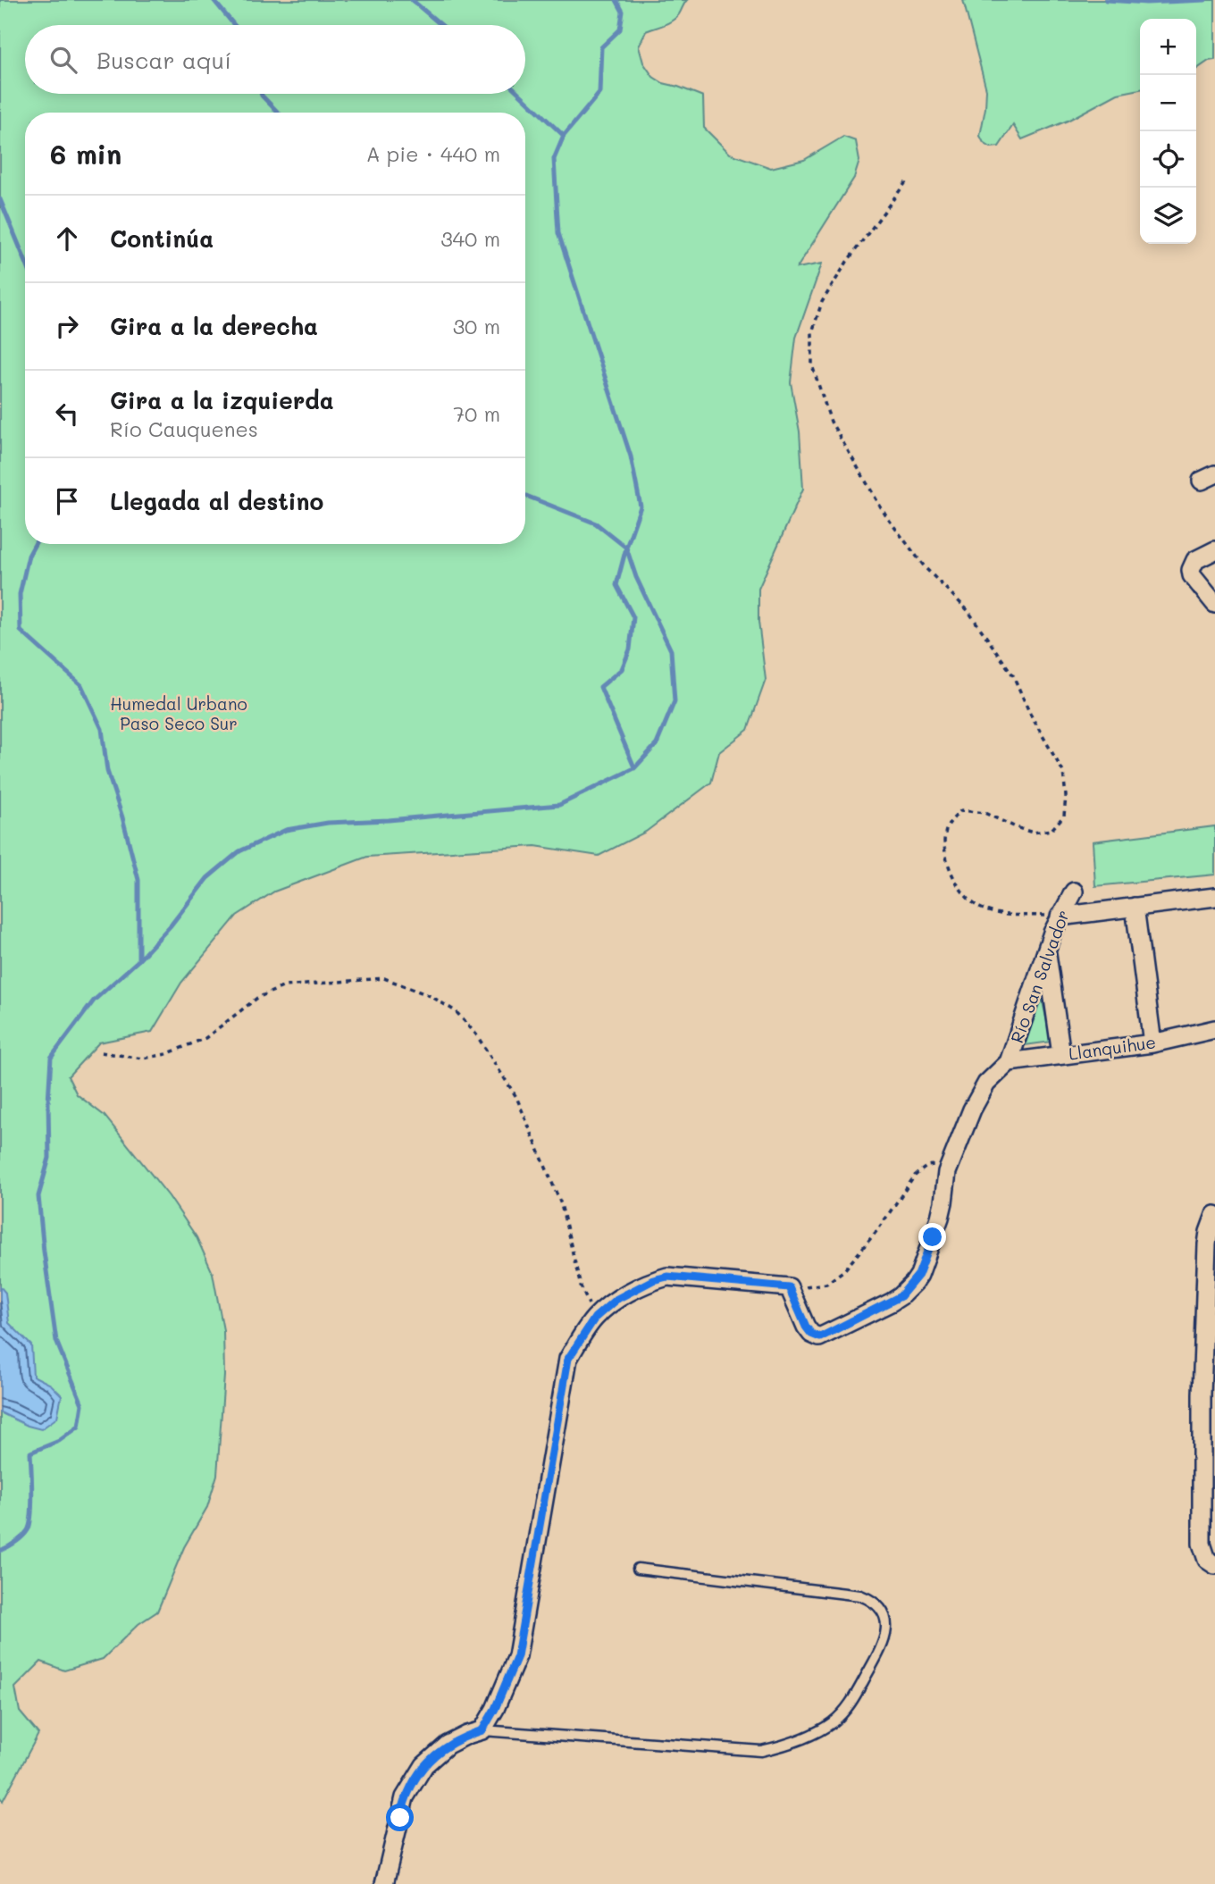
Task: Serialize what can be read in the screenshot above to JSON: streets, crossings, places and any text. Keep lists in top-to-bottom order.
{
  "streets": {
    "street": ["Río San Salvador", "Llanquihue"]
  },
  "crossings": [
    ["Río San Salvador", "Llanquihue"]
  ],
  "parks": ["Humedal Urbano Paso Seco Sur"],
  "page": {
    "map_buttons": ["+", "−"],
    "search": "Buscar aquí",
    "heading": ["6 min", "A pie · 440 m"],
    "list": [
      ["Continúa", "340 m"],
      ["Gira a la derecha", "30 m"],
      ["Gira a la izquierda", "Río Cauquenes", "70 m"],
      "Llegada al destino"
    ]
  }
}
